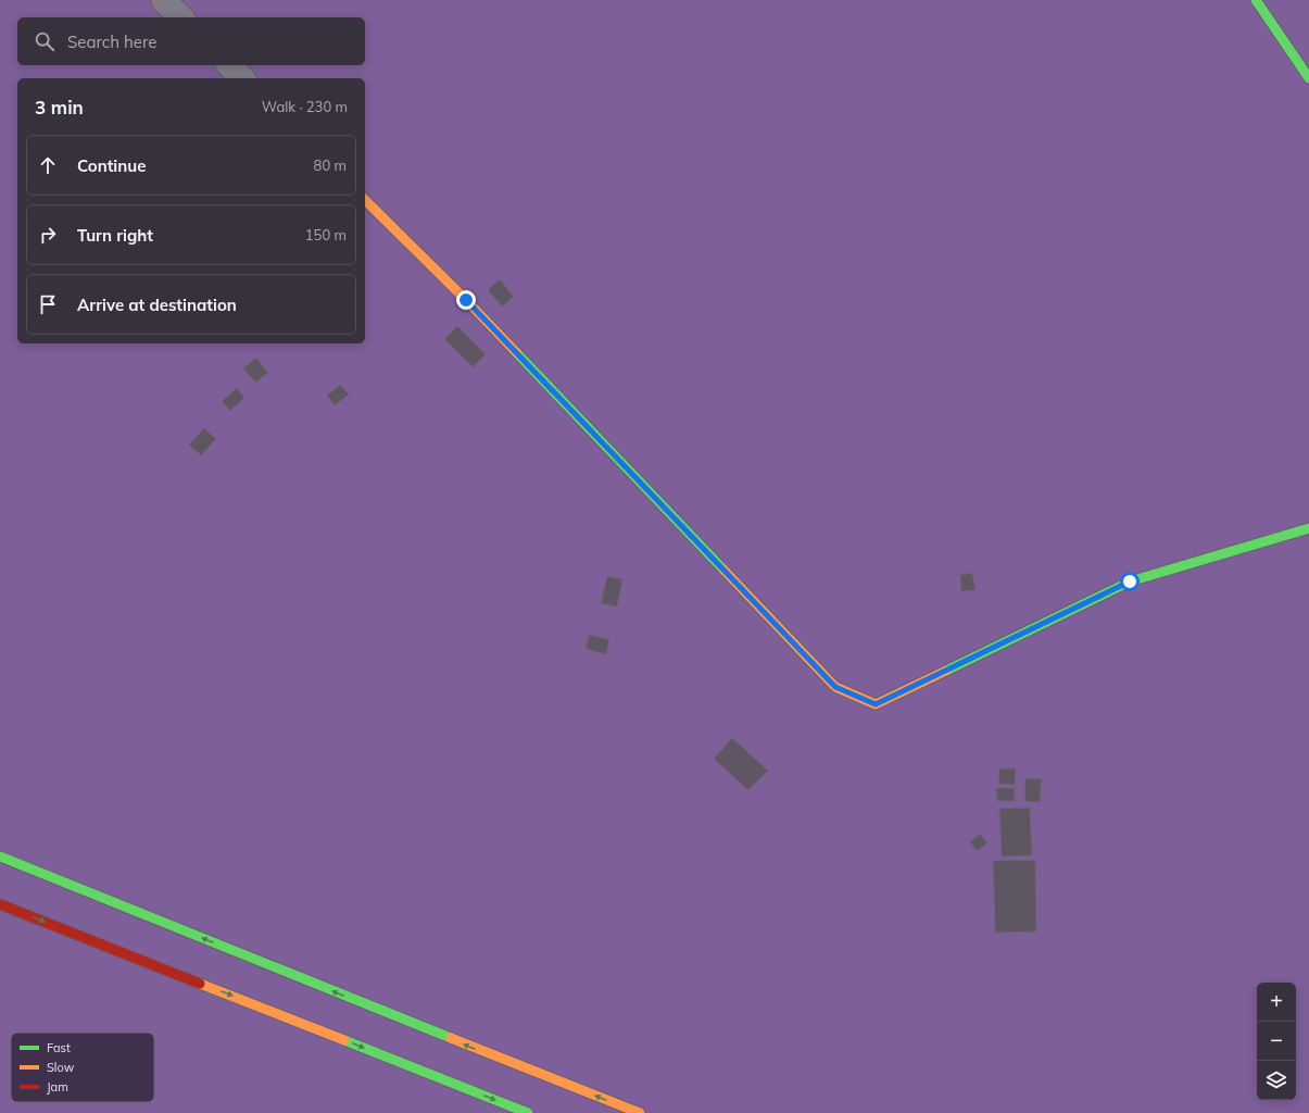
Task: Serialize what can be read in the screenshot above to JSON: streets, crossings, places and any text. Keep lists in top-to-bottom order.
{
  "legend": ["Fast", "Slow", "Jam"],
  "page": {
    "search": "Search here",
    "heading": ["3 min", "Walk · 230 m"],
    "list": [
      ["Continue", "80 m"],
      ["Turn right", "150 m"],
      "Arrive at destination"
    ],
    "map_buttons": ["+", "−"]
  }
}
